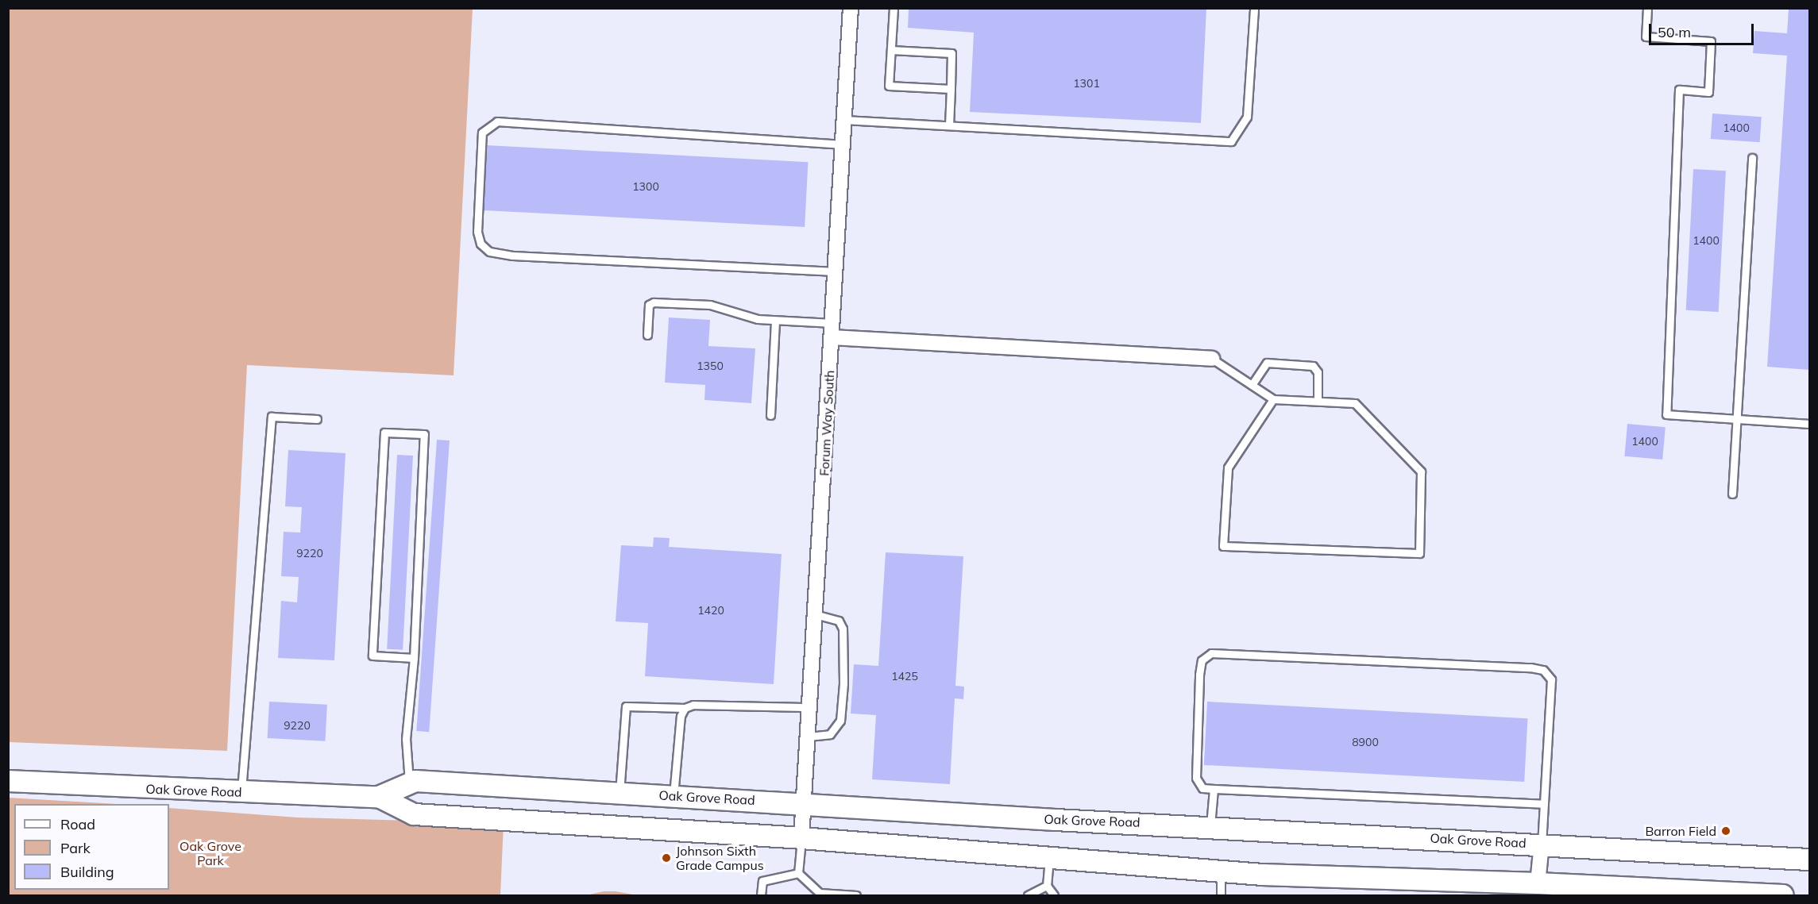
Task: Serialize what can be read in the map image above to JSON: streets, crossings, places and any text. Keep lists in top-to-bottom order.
{
  "streets": {
    "street": ["Forum Way South", "Oak Grove Road"]
  },
  "crossings": [
    ["Forum Way South", "Oak Grove Road"]
  ],
  "parks": ["Oak Grove Park"],
  "places": ["Barron Field", "Johnson Sixth Grade Campus"],
  "house_numbers": [
    "1301",
    "1400",
    "1300",
    "1400",
    "1350",
    "1400",
    "9220",
    "1420",
    "1425",
    "9220",
    "8900"
  ],
  "legend": ["Road", "Park", "Building"],
  "scale_bar": "50 m"
}
